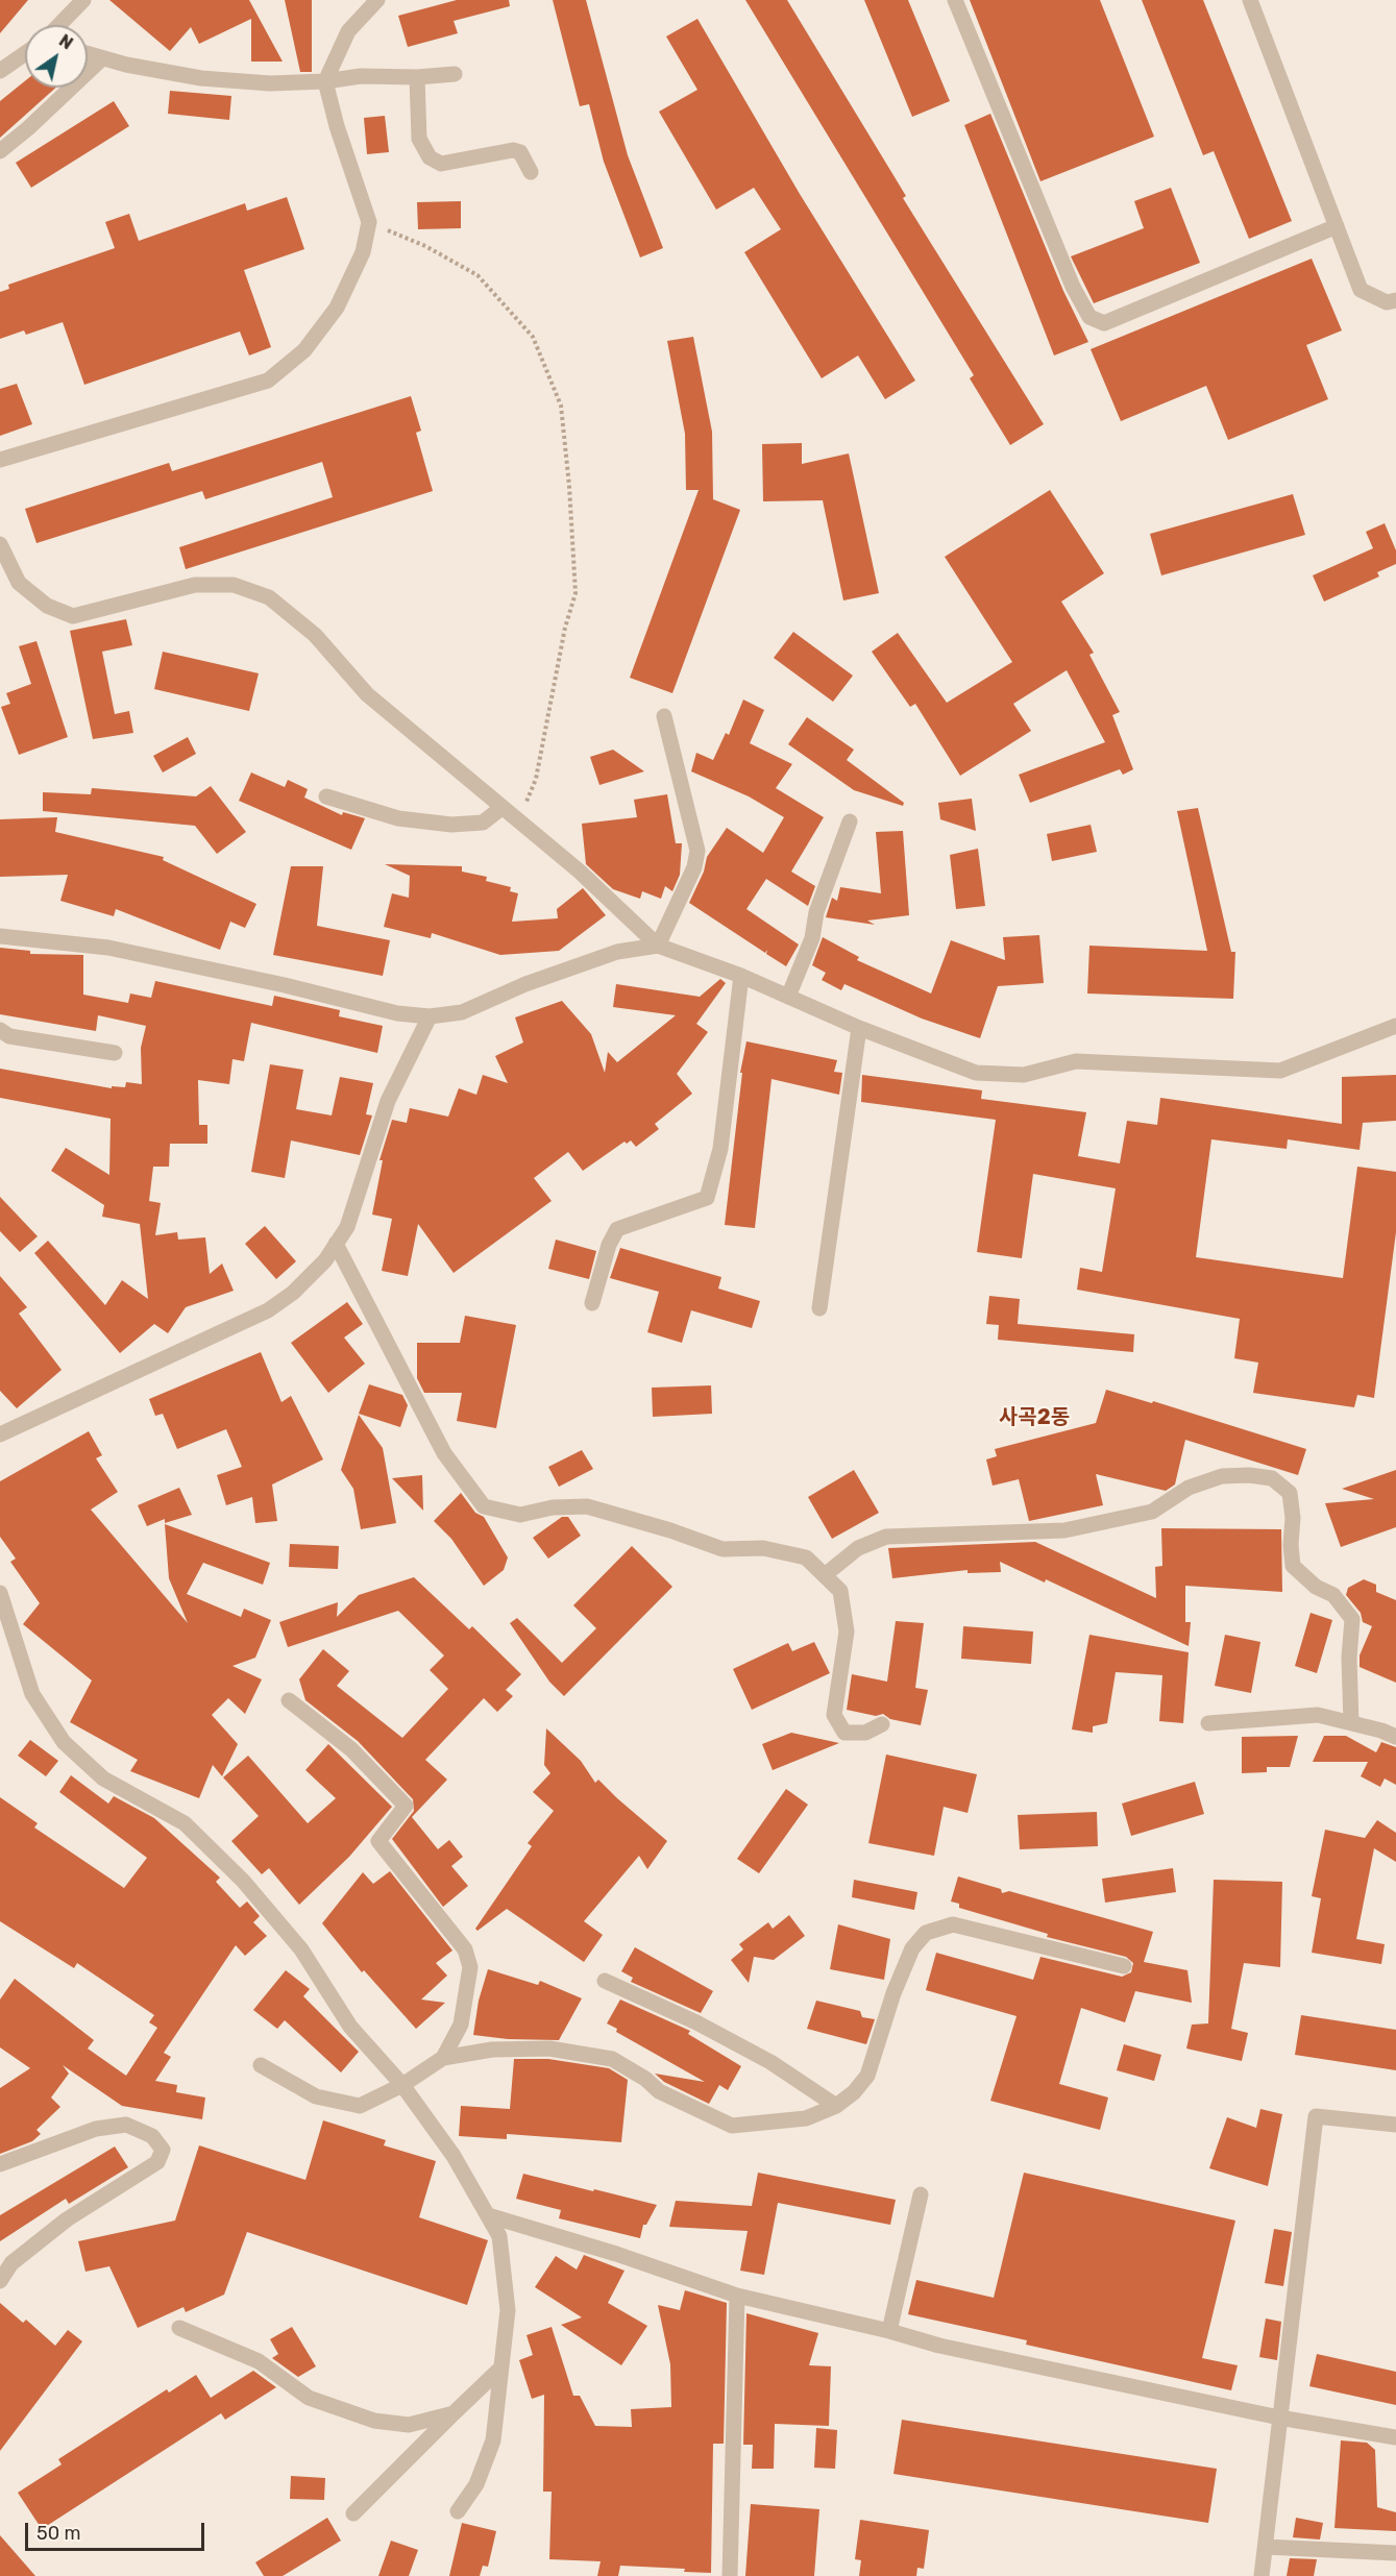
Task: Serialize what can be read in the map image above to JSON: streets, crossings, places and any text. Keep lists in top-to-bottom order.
{
  "districts": ["사곡2동"],
  "scale_bar": "50 m",
  "north": "top right"
}
